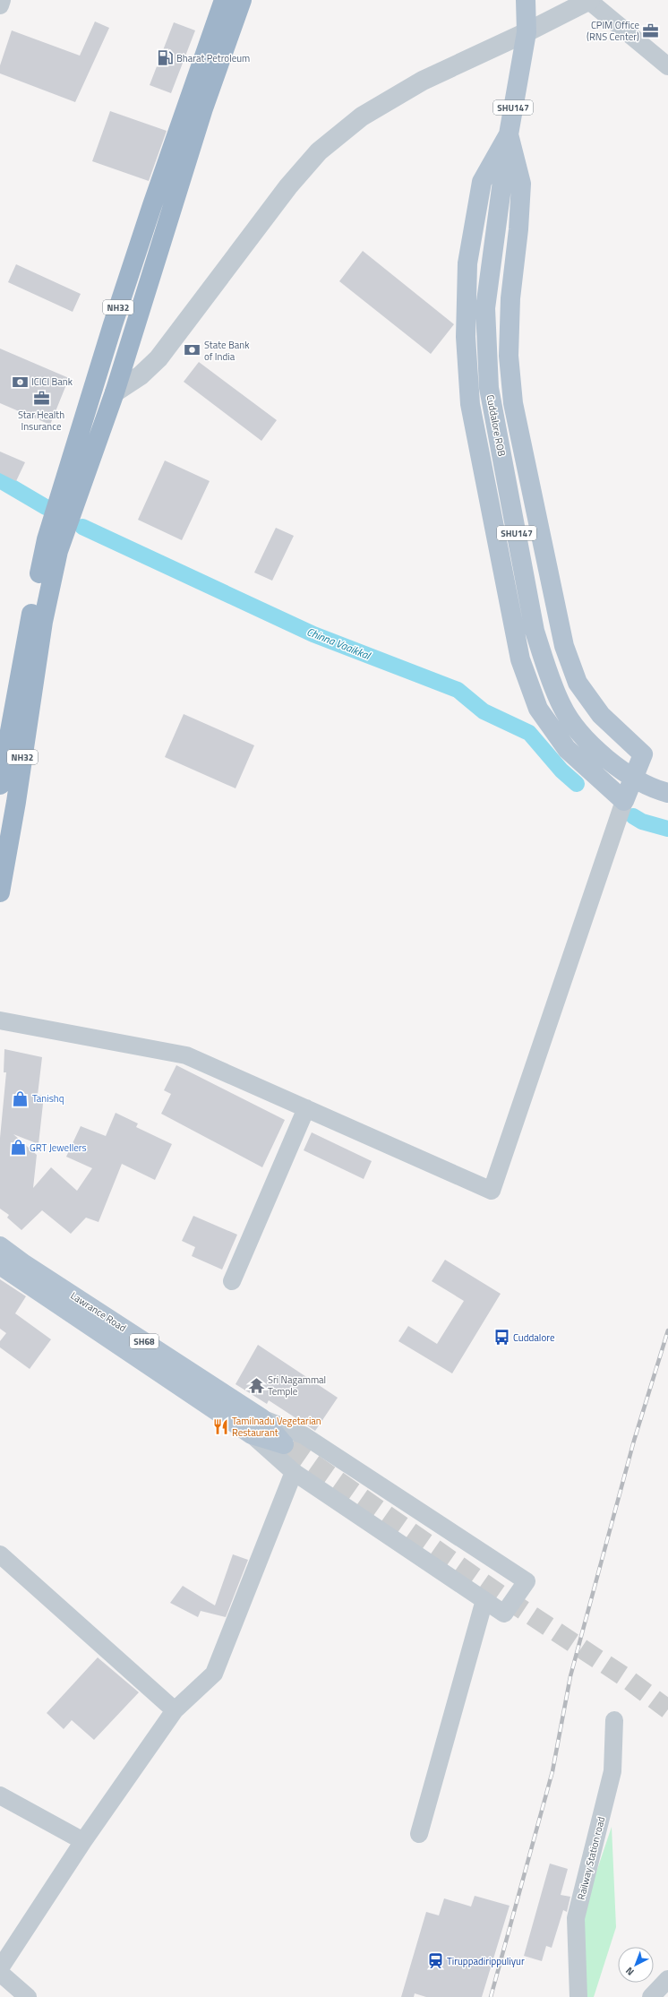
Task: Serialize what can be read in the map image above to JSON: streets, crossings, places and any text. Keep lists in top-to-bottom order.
{
  "streets": {
    "highway": ["NH32"],
    "main road": [
      "SHU147",
      "Cuddalore ROB",
      "Lawrance Road",
      "SH68"
    ],
    "street": ["Railway Station road"]
  },
  "water": ["Chinna Vaaikkal"],
  "places": {
    "office": ["CPIM Office (RNS Center)", "Star Health Insurance"],
    "fuel station": ["Bharat Petroleum"],
    "bank": ["State Bank of India", "ICICI Bank"],
    "shop": ["Tanishq", "GRT Jewellers"],
    "bus stop": ["Cuddalore"],
    "temple": ["Sri Nagammal Temple"],
    "restaurant": ["Tamilnadu Vegetarian Restaurant"],
    "station": ["Tiruppadirippuliyur"]
  },
  "north": "bottom left"
}
